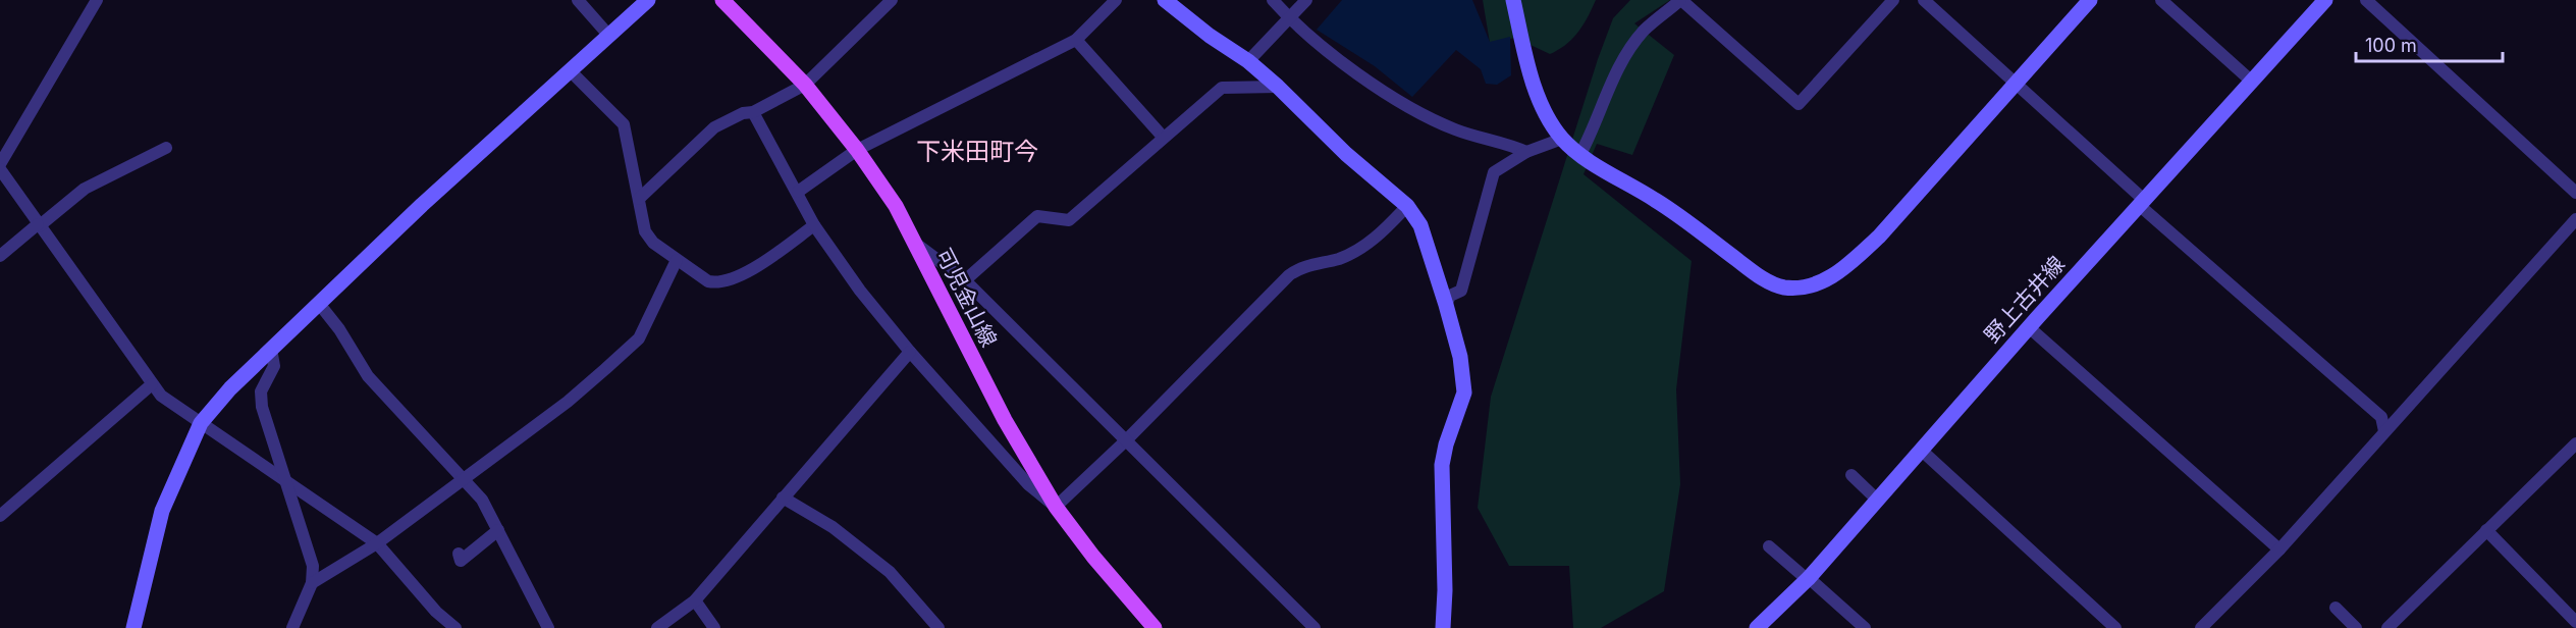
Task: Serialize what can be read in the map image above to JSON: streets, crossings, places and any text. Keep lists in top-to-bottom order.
{
  "streets": {
    "main road": ["可児金山線"],
    "street": ["野上古井線"]
  },
  "districts": ["下米田町今"],
  "scale_bar": "100 m"
}
